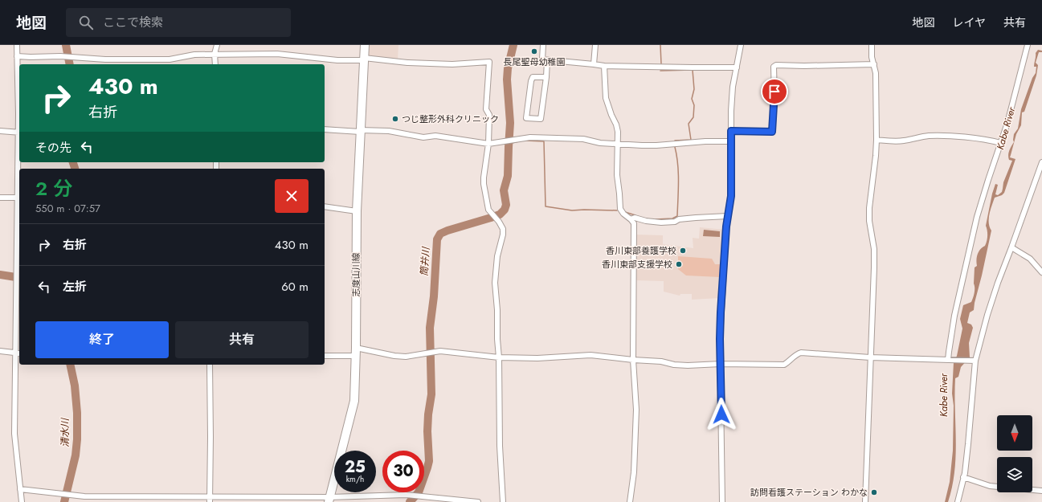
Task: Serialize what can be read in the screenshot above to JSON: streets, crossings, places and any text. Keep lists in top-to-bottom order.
{
  "streets": {
    "main road": ["志度山川線"]
  },
  "water": ["Kabe River", "筒井川", "清水川"],
  "places": [
    "長尾聖母幼稚園",
    "つじ整形外科クリニック",
    "香川東部養護学校",
    "香川東部支援学校",
    "訪問看護ステーション わかな"
  ],
  "north": "bottom",
  "page": {
    "header": "地図",
    "search": "ここで検索",
    "nav": ["地図", "レイヤ", "共有"],
    "turn": ["430 m", "右折"],
    "then": "その先",
    "heading": ["2 分", "550 m · 07:57"],
    "list": [
      {
        "name": "右折",
        "value": "430 m"
      },
      {
        "name": "左折",
        "value": "60 m"
      }
    ],
    "buttons": ["終了", "共有"],
    "speed": "25 km/h",
    "limit": "30"
  }
}
